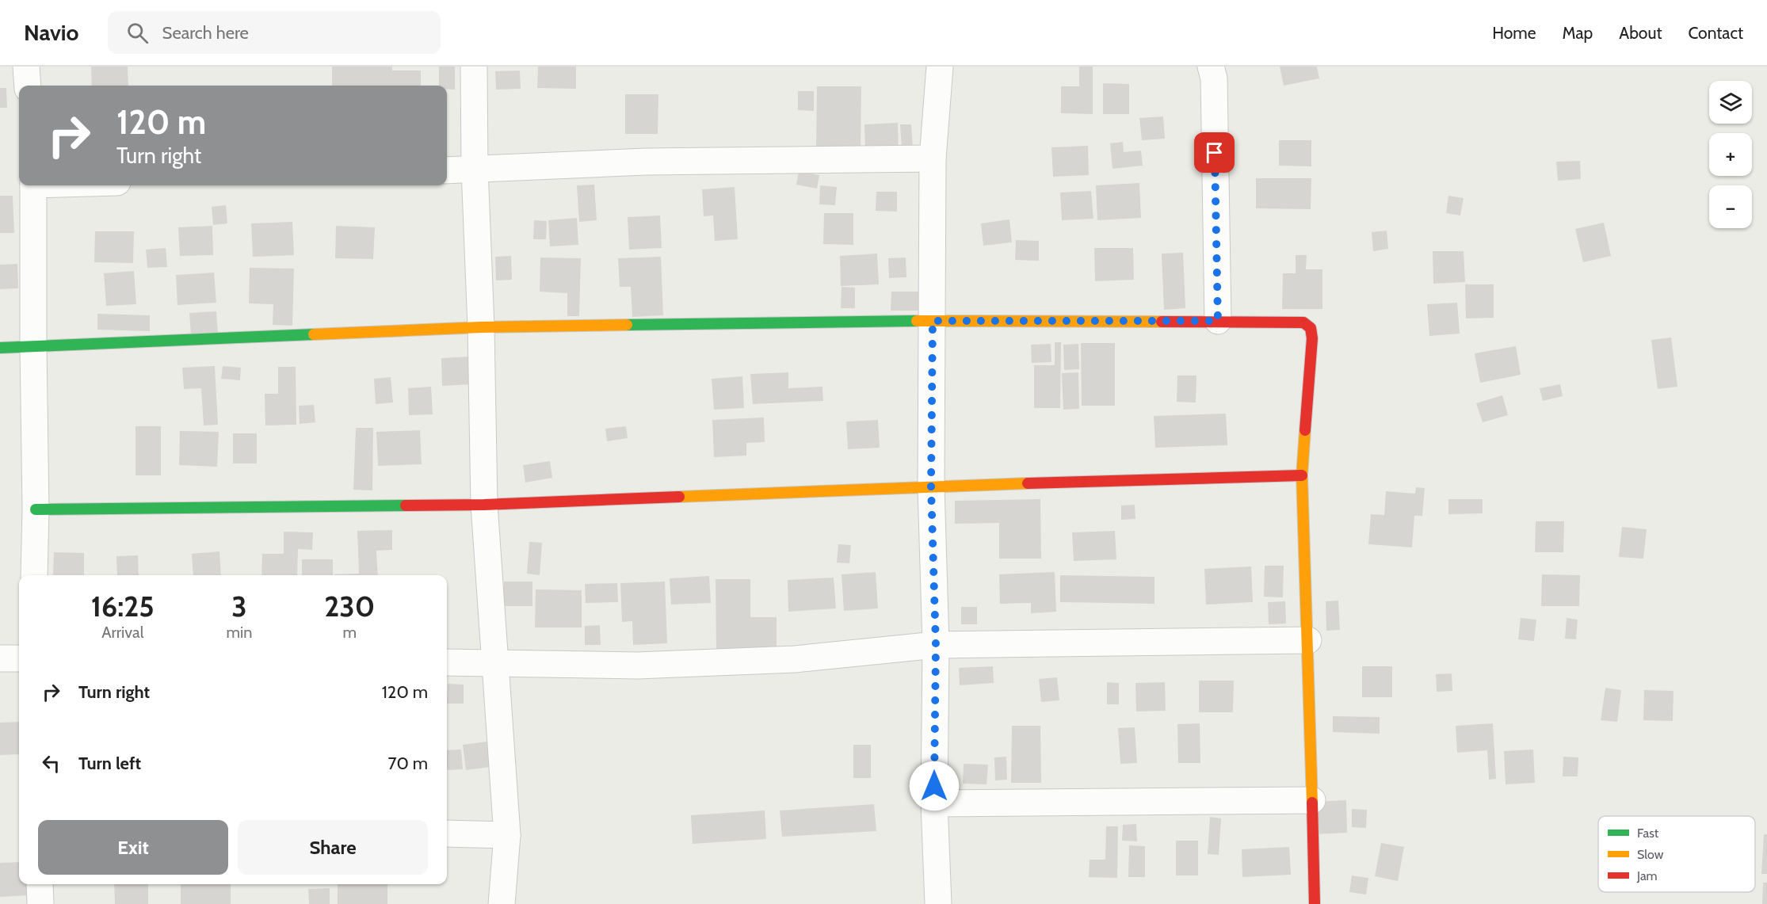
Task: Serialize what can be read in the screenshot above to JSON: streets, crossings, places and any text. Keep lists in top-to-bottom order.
{
  "legend": ["Fast", "Slow", "Jam"],
  "page": {
    "header": "Navio",
    "search": "Search here",
    "nav": [
      "Home",
      "Map",
      "About",
      "Contact"
    ],
    "map_buttons": ["+", "−"],
    "turn": ["120 m", "Turn right"],
    "eta": [
      "16:25",
      "Arrival",
      "3",
      "min",
      "230",
      "m"
    ],
    "list": [
      {
        "name": "Turn right",
        "value": "120 m"
      },
      {
        "name": "Turn left",
        "value": "70 m"
      }
    ],
    "buttons": ["Exit", "Share"]
  }
}
